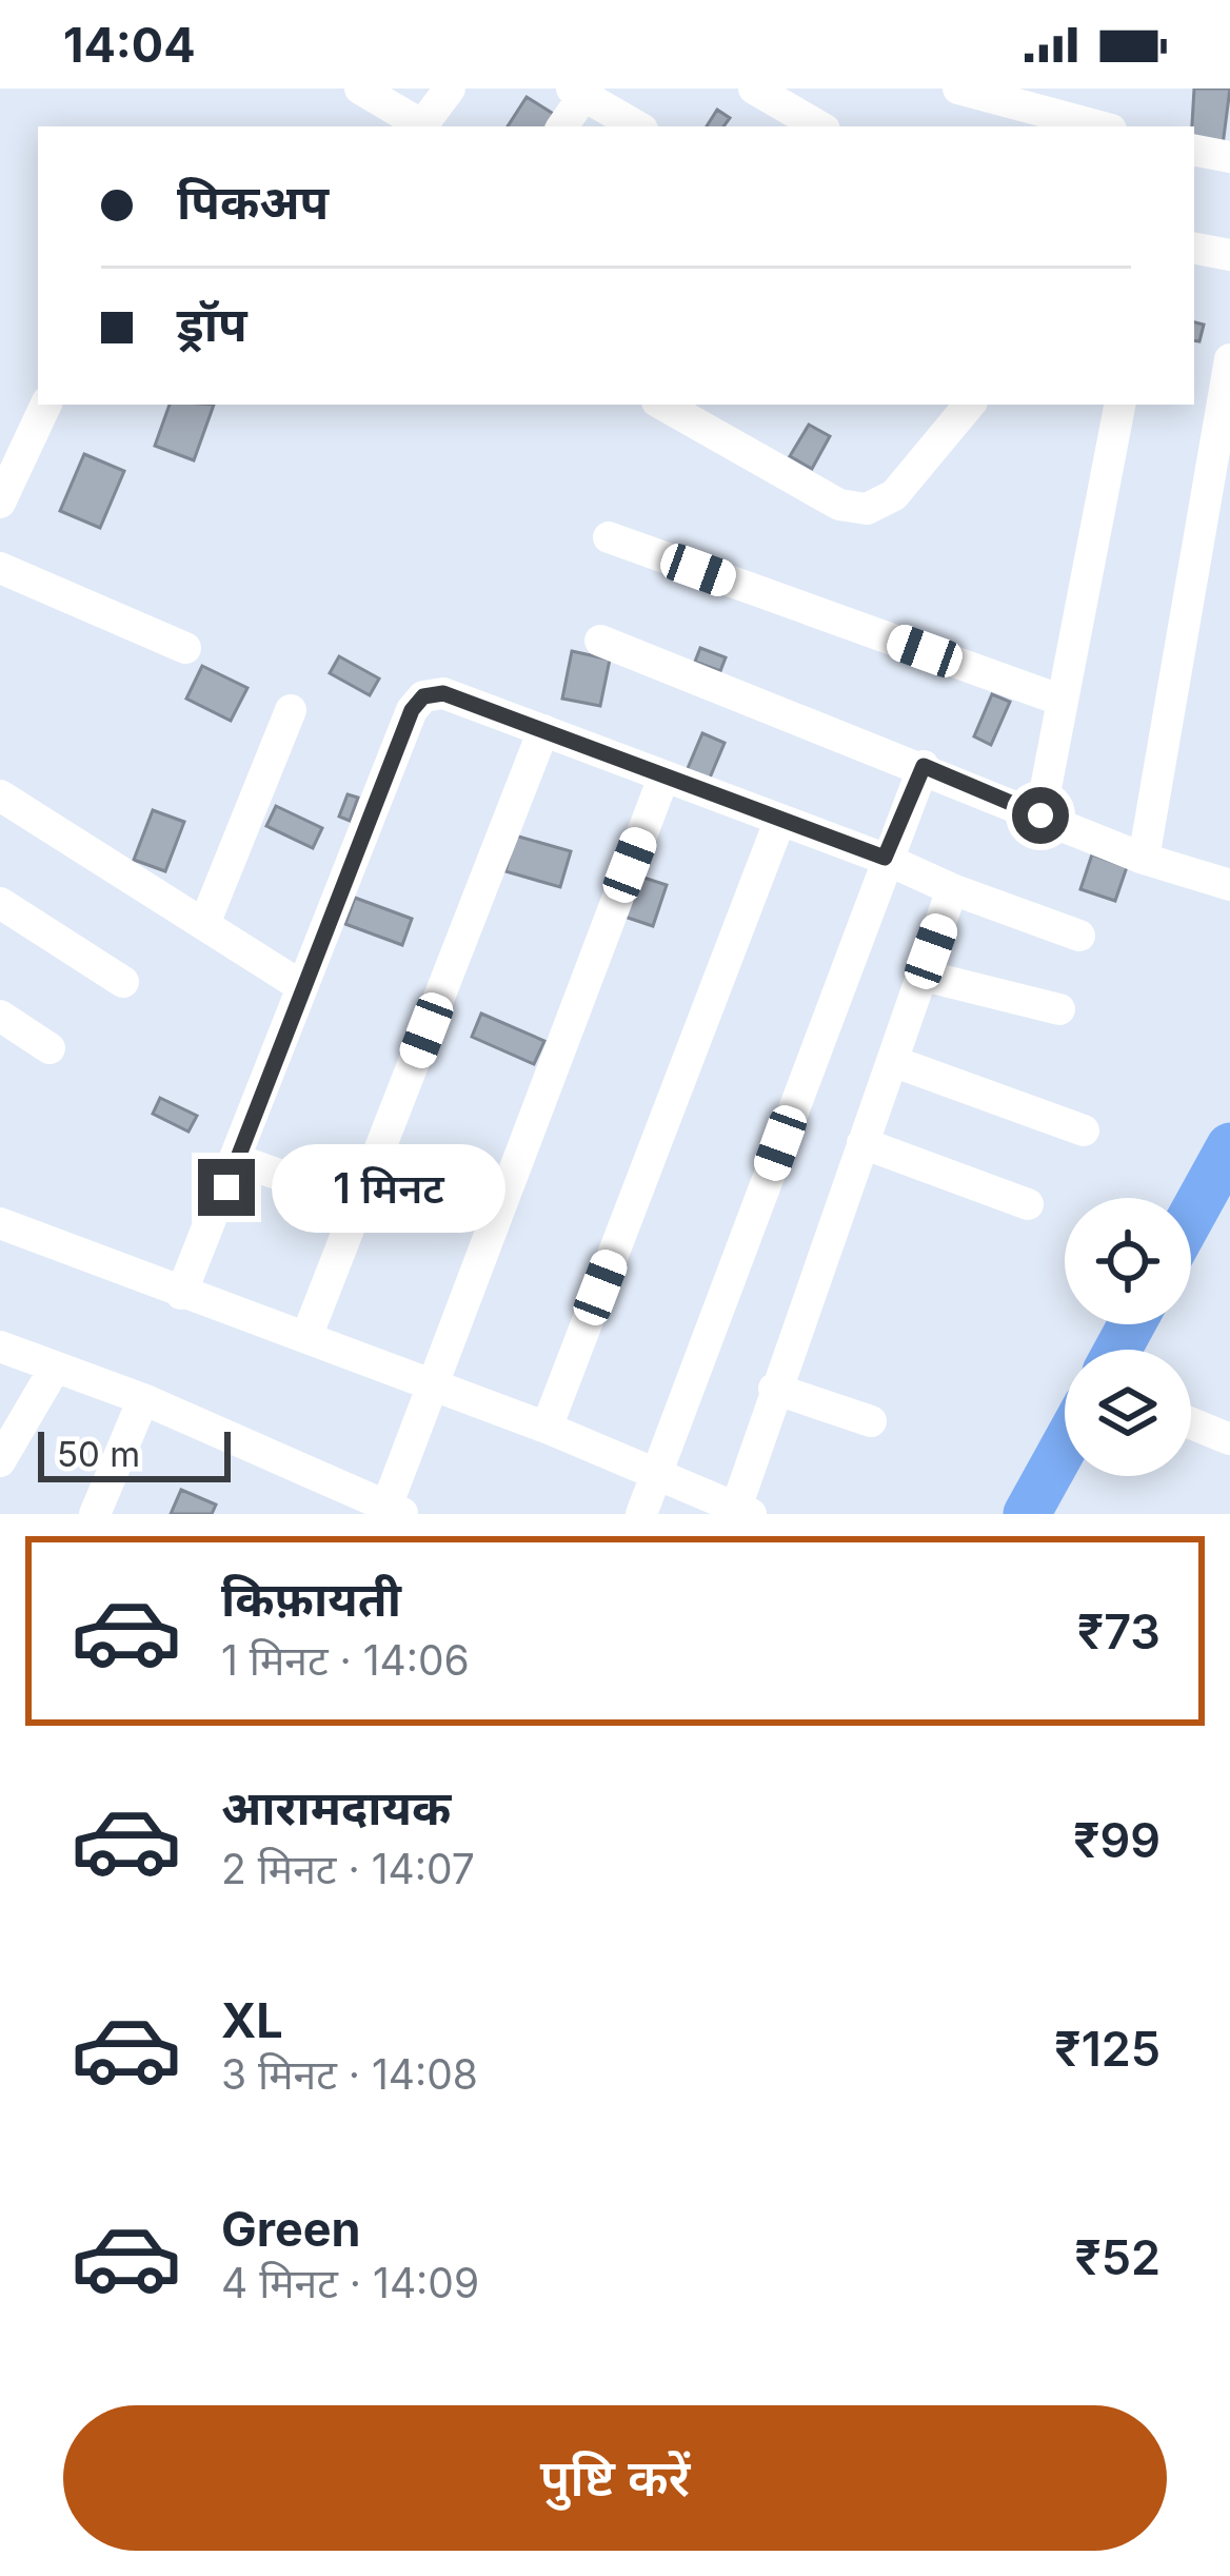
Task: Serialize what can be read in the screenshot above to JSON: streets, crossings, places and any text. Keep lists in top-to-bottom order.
{
  "scale_bar": "50 m",
  "page": {
    "status": "14:04",
    "banner": ["पिकअप", "ड्रॉप"],
    "bubble": "1 मिनट",
    "scale": "50 m",
    "list": [
      {
        "name": "किफ़ायती",
        "note": "1 मिनट · 14:06",
        "value": "₹73"
      },
      {
        "name": "आरामदायक",
        "note": "2 मिनट · 14:07",
        "value": "₹99"
      },
      {
        "name": "XL",
        "note": "3 मिनट · 14:08",
        "value": "₹125"
      },
      {
        "name": "Green",
        "note": "4 मिनट · 14:09",
        "value": "₹52"
      }
    ],
    "buttons": "पुष्टि करें"
  }
}
